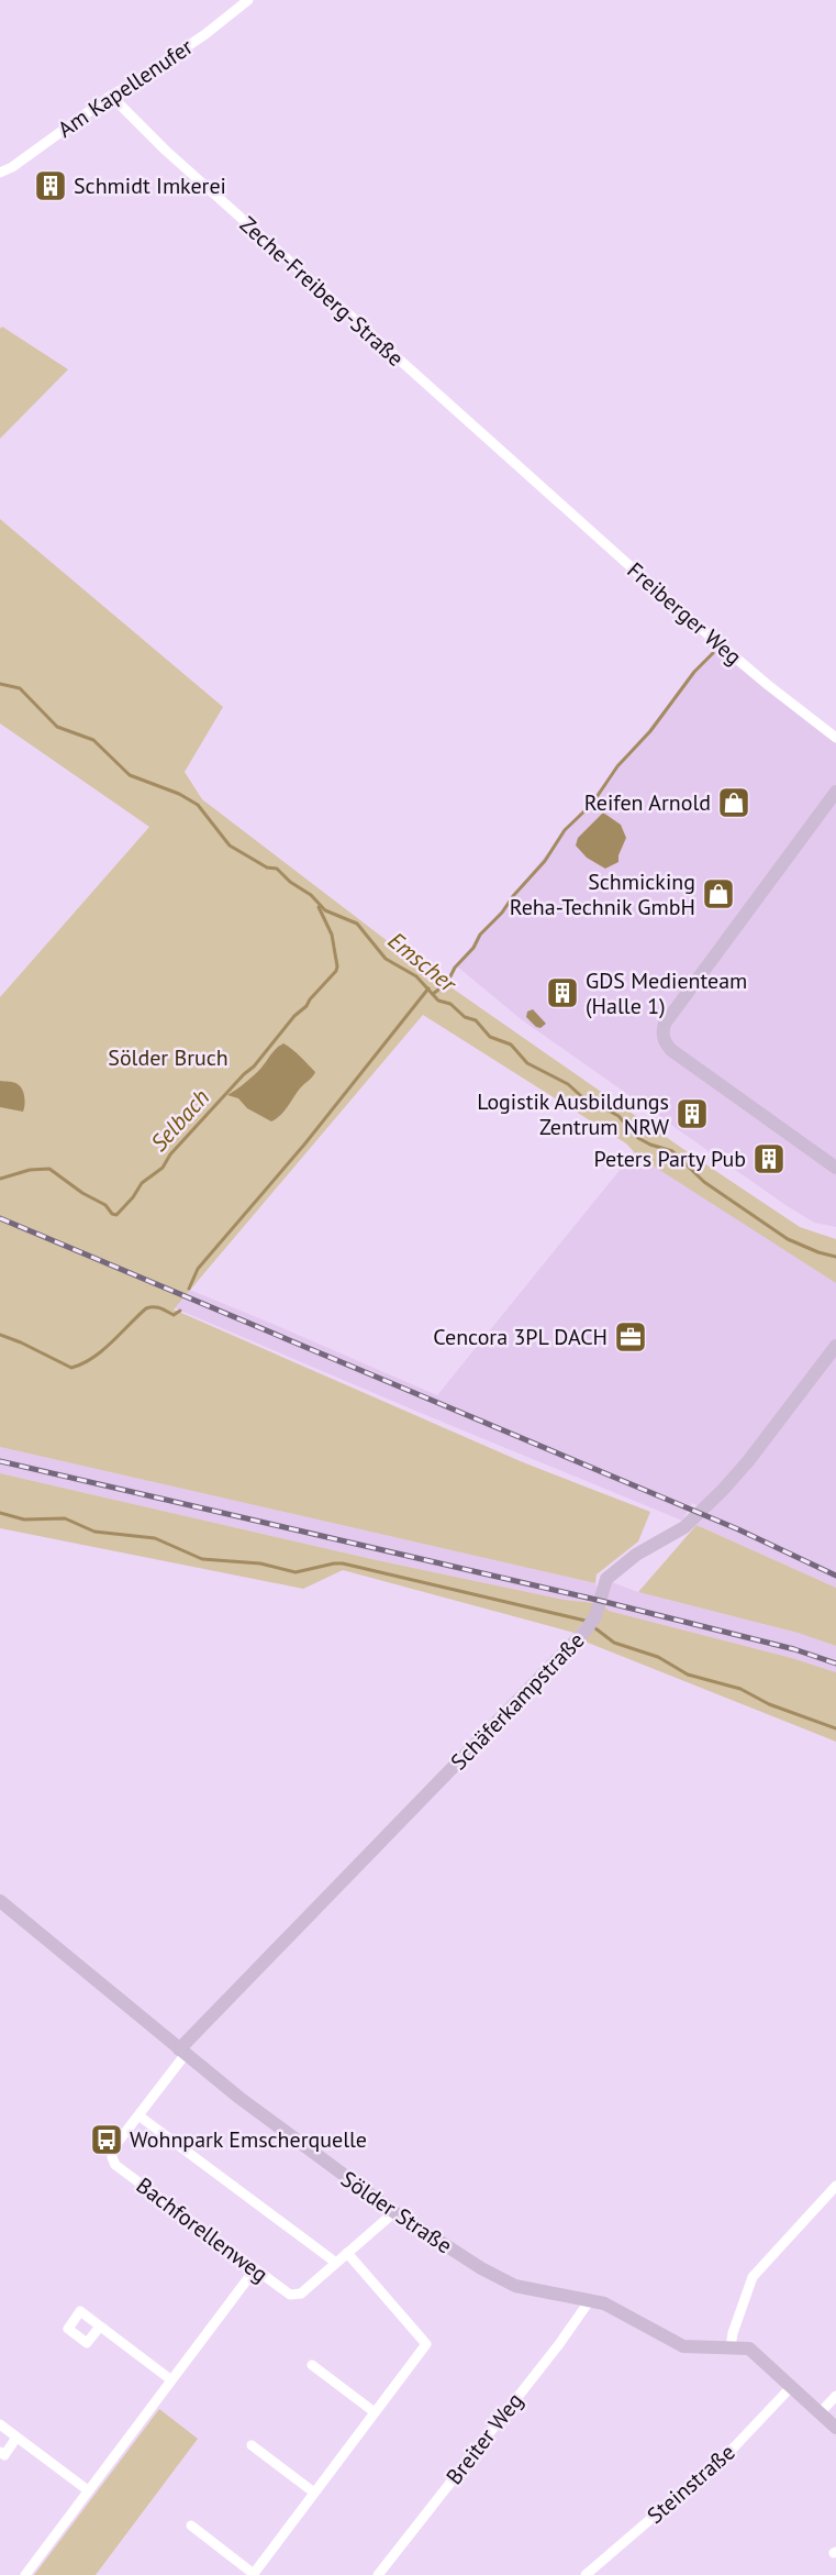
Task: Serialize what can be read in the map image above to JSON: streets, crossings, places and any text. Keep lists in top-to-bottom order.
{
  "streets": {
    "street": [
      "Am Kapellenufer",
      "Zeche-Freiberg-Straße",
      "Freiberger Weg",
      "Schäferkampstraße",
      "Sölder Straße",
      "Bachforellenweg",
      "Breiter Weg",
      "Steinstraße"
    ]
  },
  "crossings": [
    ["Am Kapellenufer", "Zeche-Freiberg-Straße"],
    ["Zeche-Freiberg-Straße", "Freiberger Weg"],
    ["Schäferkampstraße", "Sölder Straße"],
    ["Schäferkampstraße", "Bachforellenweg"],
    ["Sölder Straße", "Bachforellenweg"],
    ["Sölder Straße", "Breiter Weg"],
    ["Sölder Straße", "Steinstraße"]
  ],
  "water": ["Emscher", "Selbach"],
  "parks": ["Sölder Bruch"],
  "places": {
    "building": [
      "Schmidt Imkerei",
      "GDS Medienteam (Halle 1)",
      "Logistik Ausbildungs Zentrum NRW",
      "Peters Party Pub"
    ],
    "shop": ["Reifen Arnold", "Schmicking Reha-Technik GmbH"],
    "office": ["Cencora 3PL DACH"],
    "bus stop": ["Wohnpark Emscherquelle"]
  }
}
